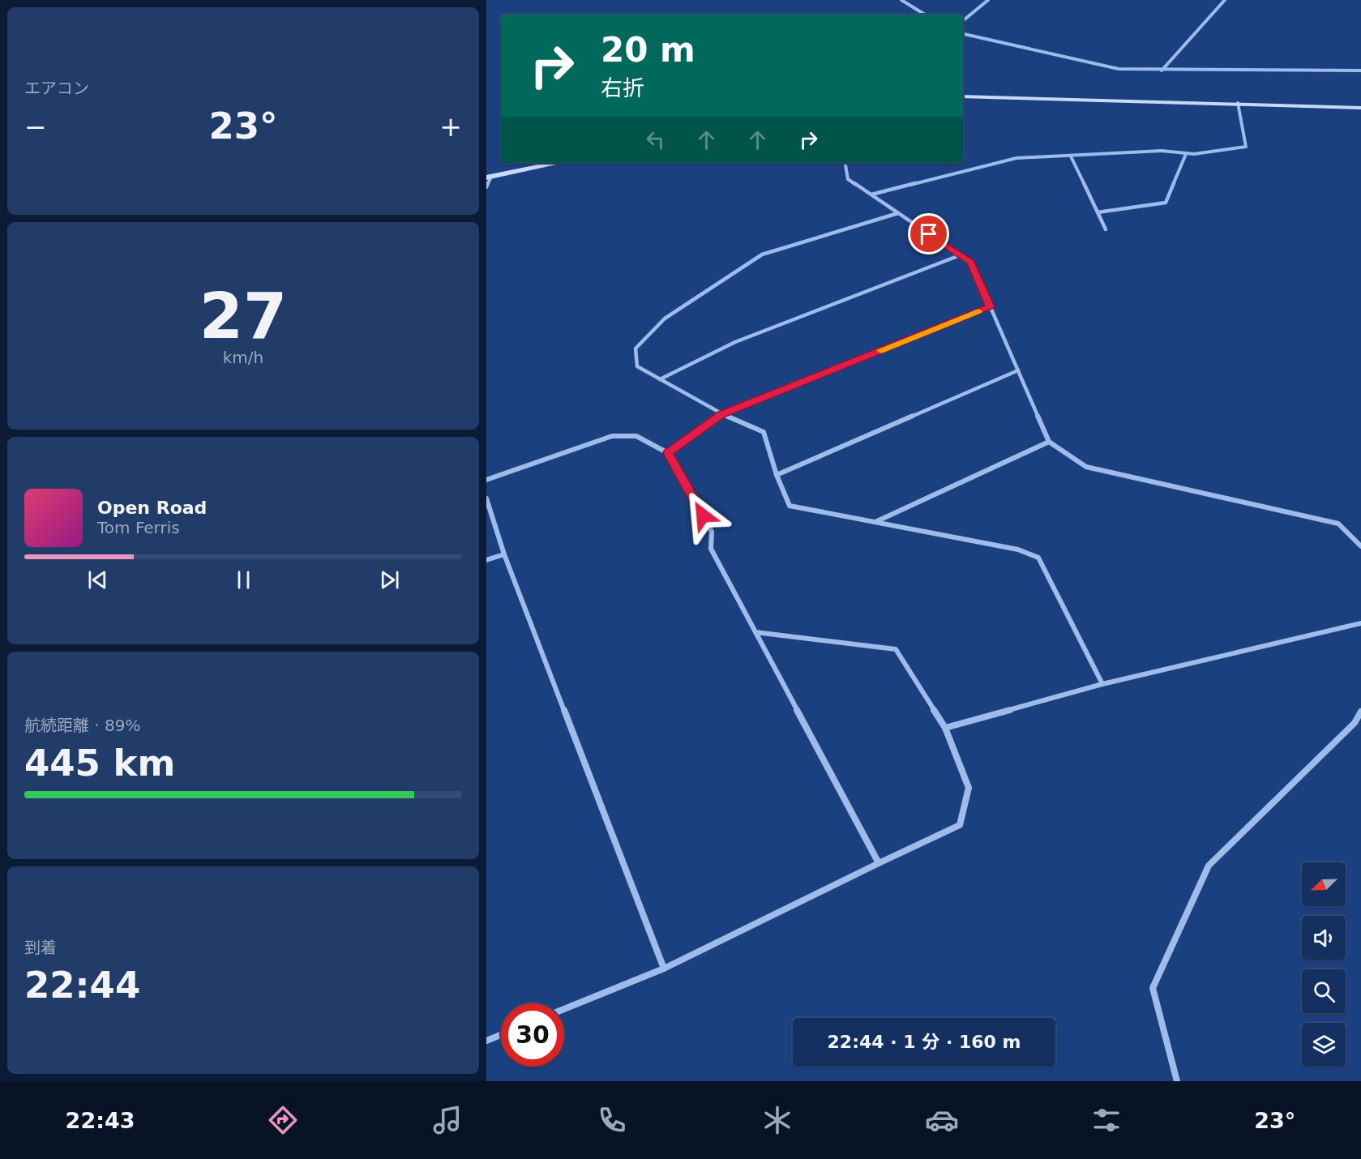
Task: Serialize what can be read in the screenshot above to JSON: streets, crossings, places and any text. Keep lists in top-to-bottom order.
{
  "north": "bottom left",
  "page": {
    "tile": [
      "エアコン",
      ["27", "km/h"],
      ["航続距離 · 89%", "445 km"],
      ["到着", "22:44"]
    ],
    "turn": ["20 m", "右折"],
    "heat": ["−", "23°", "+"],
    "song": ["Open Road", "Tom Ferris"],
    "limit": "30",
    "trip": "22:44 · 1 分 · 160 m",
    "tabs": ["22:43", "23°"]
  }
}
